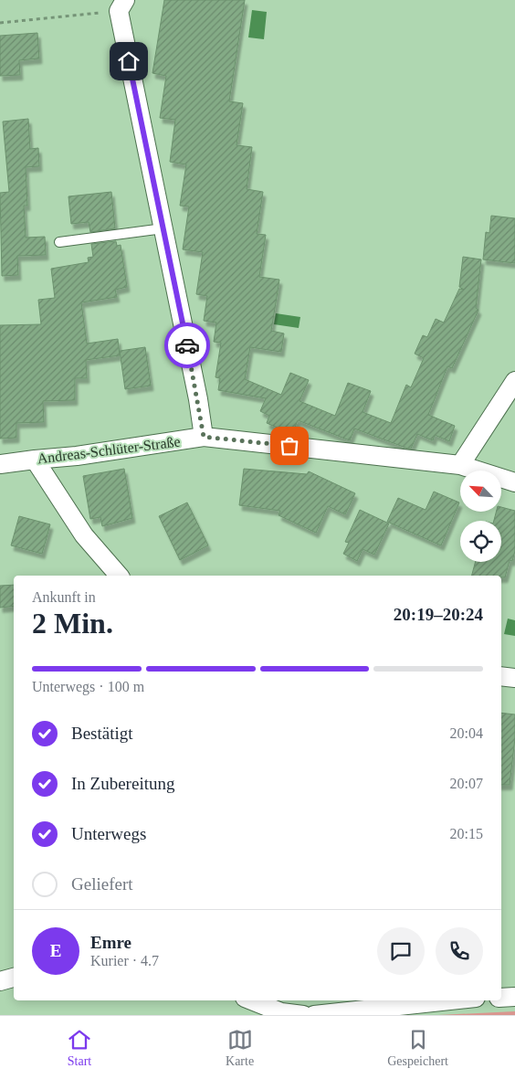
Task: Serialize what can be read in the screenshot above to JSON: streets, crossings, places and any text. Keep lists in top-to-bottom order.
{
  "streets": {
    "street": ["Andreas-Schlüter-Straße"]
  },
  "north": "top left",
  "page": {
    "heading": ["2 Min.", "Ankunft in", "20:19–20:24"],
    "panel": ["Emre", "Kurier · 4.7"],
    "bar": "Unterwegs · 100 m",
    "list": [
      ["Bestätigt", "20:04"],
      ["In Zubereitung", "20:07"],
      ["Unterwegs", "20:15"],
      "Geliefert"
    ],
    "round": "E",
    "tabs": ["Start", "Karte", "Gespeichert"]
  }
}
